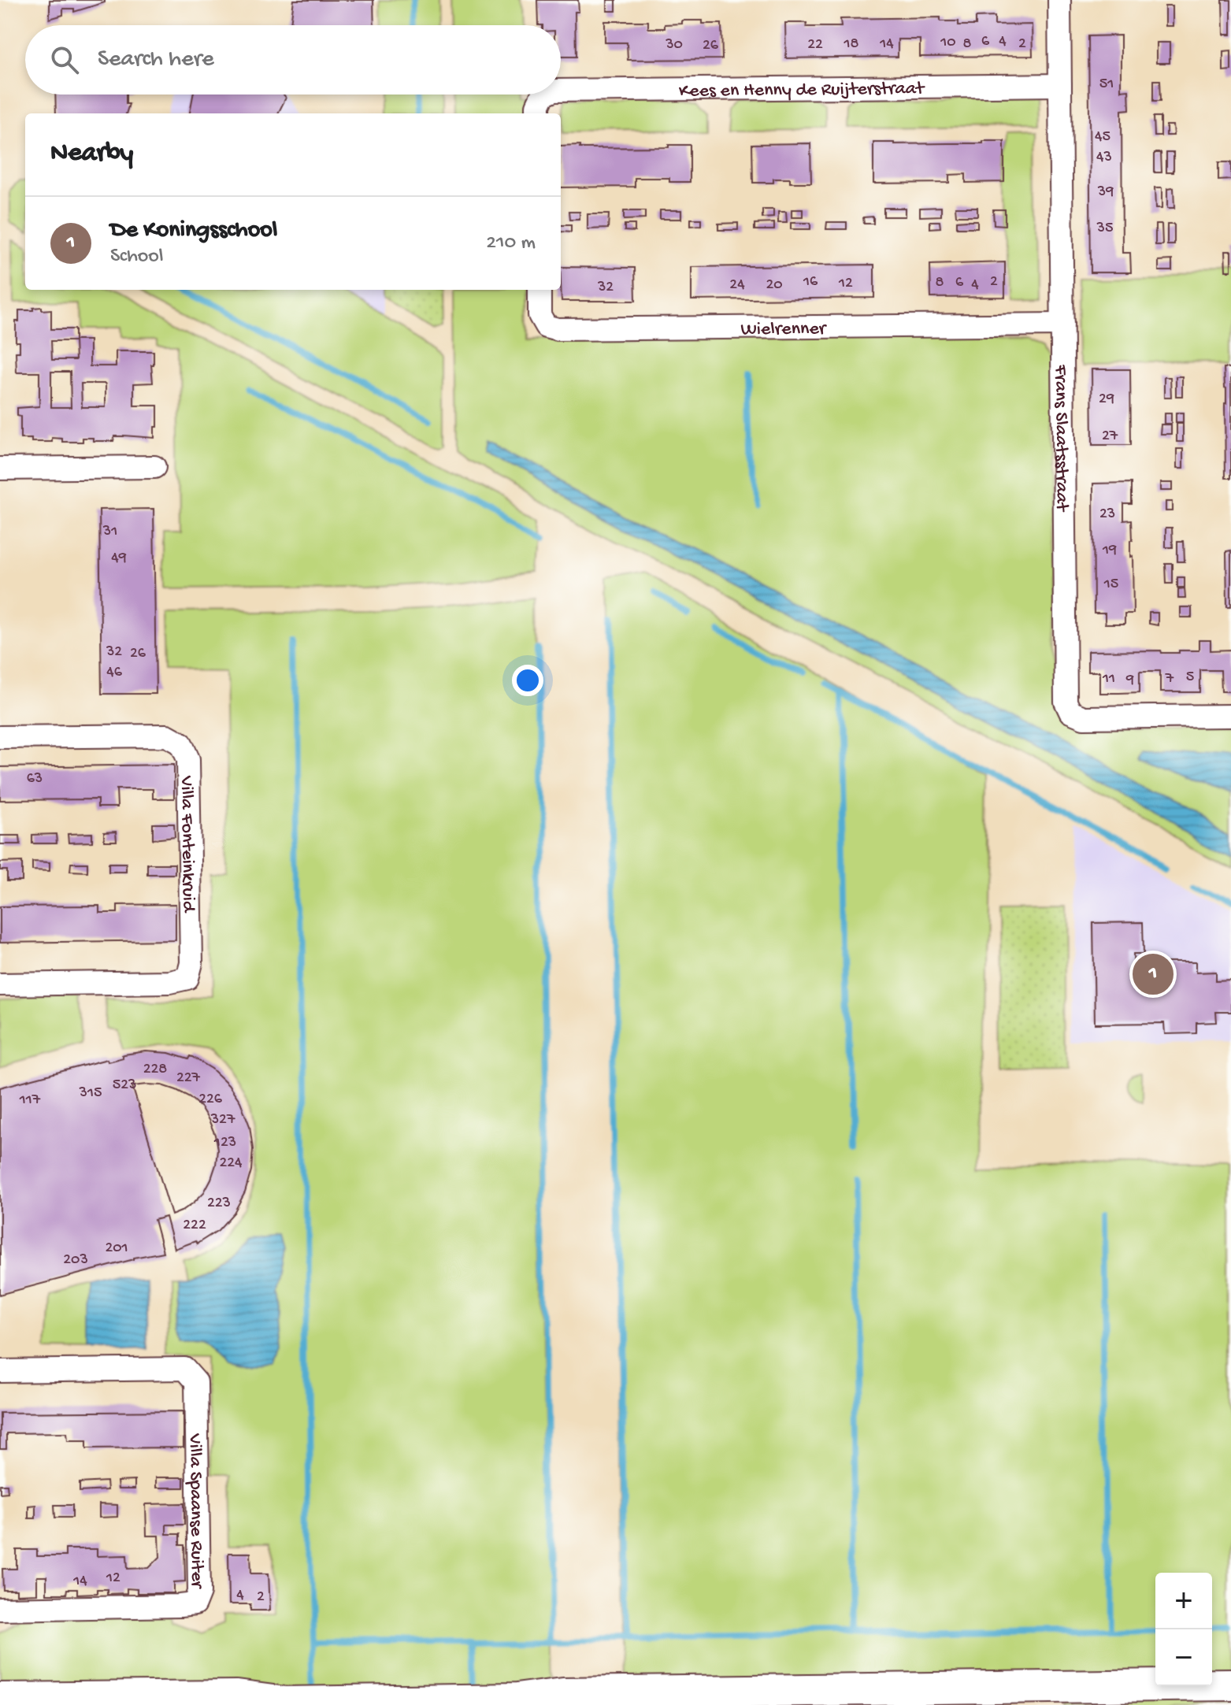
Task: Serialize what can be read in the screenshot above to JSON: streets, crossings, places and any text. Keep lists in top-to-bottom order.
{
  "streets": {
    "street": [
      "Kees en Henny de Ruijterstraat",
      "Wielrenner",
      "Frans Slaatsstraat",
      "Villa Fonteinkruid",
      "Villa Spaanse Ruiter"
    ]
  },
  "crossings": [
    ["Kees en Henny de Ruijterstraat", "Frans Slaatsstraat"],
    ["Wielrenner", "Frans Slaatsstraat"]
  ],
  "house_numbers": [
    "6",
    "4",
    "10",
    "18",
    "14",
    "8",
    "2",
    "30",
    "22",
    "26",
    "51",
    "45",
    "43",
    "39",
    "35",
    "16",
    "2",
    "8",
    "6",
    "12",
    "24",
    "20",
    "4",
    "32",
    "29",
    "27",
    "23",
    "31",
    "19",
    "49",
    "15",
    "32",
    "26",
    "46",
    "5",
    "11",
    "7",
    "9",
    "63",
    "228",
    "227",
    "523",
    "315",
    "226",
    "117",
    "327",
    "123",
    "224",
    "223",
    "222",
    "201",
    "203",
    "12",
    "14",
    "4",
    "2"
  ],
  "page": {
    "search": "Search here",
    "heading": "Nearby",
    "list": [
      {
        "mark": "1",
        "name": "De Koningsschool",
        "note": "School",
        "value": "210 m"
      }
    ],
    "pins": "1",
    "map_buttons": ["+", "−"]
  }
}
